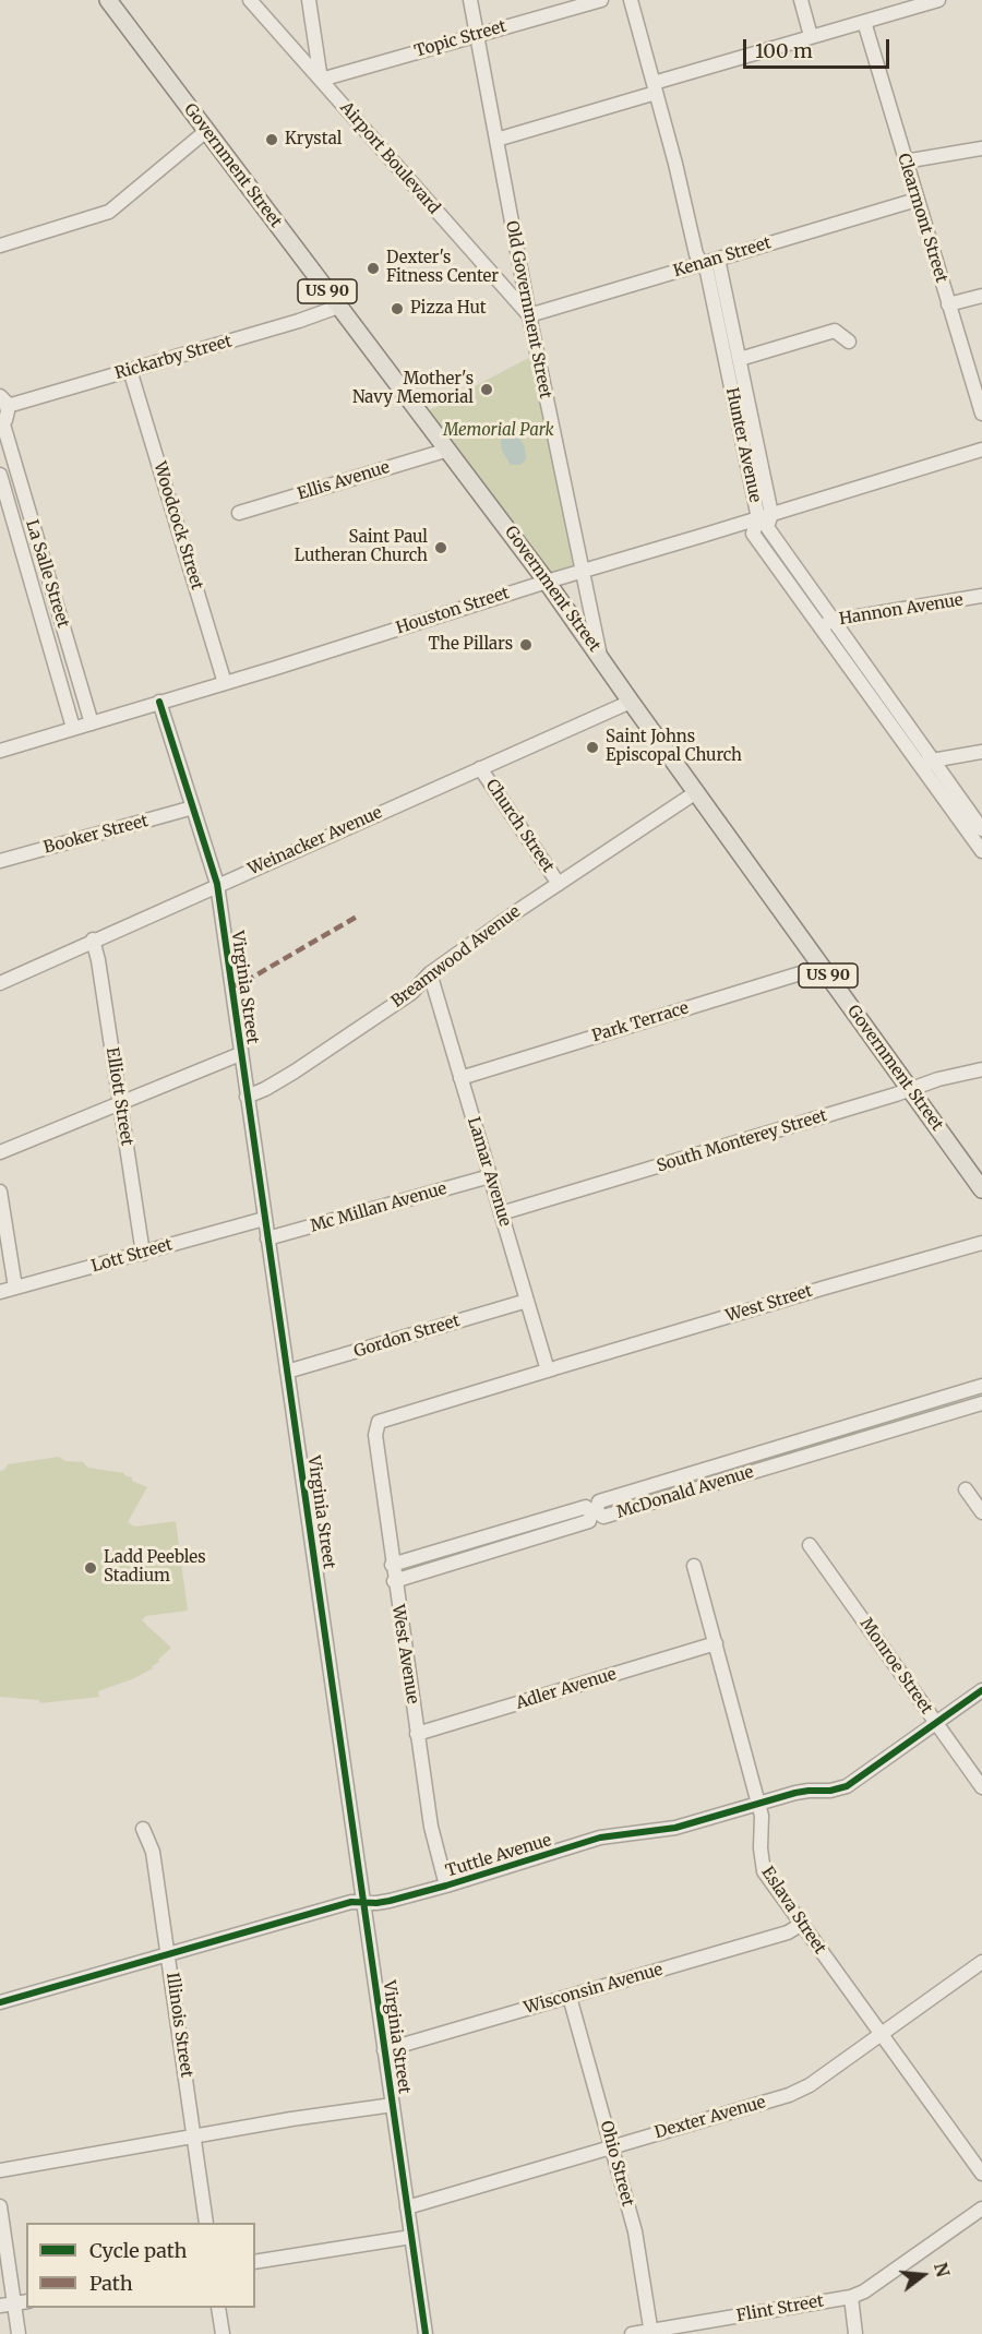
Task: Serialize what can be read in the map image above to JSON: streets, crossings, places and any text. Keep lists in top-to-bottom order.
{
  "streets": {
    "main road": ["Government Street", "US 90"],
    "street": [
      "Topic Street",
      "Airport Boulevard",
      "Clearmont Street",
      "Kenan Street",
      "Old Government Street",
      "Rickarby Street",
      "Hunter Avenue",
      "Ellis Avenue",
      "Woodcock Street",
      "La Salle Street",
      "Hannon Avenue",
      "Houston Street",
      "Church Street",
      "Booker Street",
      "Weinacker Avenue",
      "Breamwood Avenue",
      "Virginia Street",
      "Park Terrace",
      "Elliott Street",
      "South Monterey Street",
      "Lamar Avenue",
      "Mc Millan Avenue",
      "Lott Street",
      "West Street",
      "Gordon Street",
      "McDonald Avenue",
      "West Avenue",
      "Monroe Street",
      "Adler Avenue",
      "Tuttle Avenue",
      "Eslava Street",
      "Wisconsin Avenue",
      "Illinois Street",
      "Dexter Avenue",
      "Ohio Street",
      "Flint Street"
    ]
  },
  "crossings": [
    ["Topic Street", "Airport Boulevard"],
    ["Topic Street", "Old Government Street"],
    ["Airport Boulevard", "Kenan Street"],
    ["Airport Boulevard", "Old Government Street"],
    ["Government Street", "Old Government Street"],
    ["Government Street", "Rickarby Street"],
    ["Government Street", "Ellis Avenue"],
    ["Government Street", "Houston Street"],
    ["Government Street", "Weinacker Avenue"],
    ["Government Street", "Breamwood Avenue"],
    ["Government Street", "Park Terrace"],
    ["Government Street", "South Monterey Street"],
    ["Clearmont Street", "Kenan Street"],
    ["Kenan Street", "Old Government Street"],
    ["Kenan Street", "Hunter Avenue"],
    ["Old Government Street", "Houston Street"],
    ["Rickarby Street", "Woodcock Street"],
    ["Hunter Avenue", "Hannon Avenue"],
    ["Hunter Avenue", "Houston Street"],
    ["Woodcock Street", "Houston Street"],
    ["La Salle Street", "Houston Street"],
    ["Houston Street", "Virginia Street"],
    ["Church Street", "Weinacker Avenue"],
    ["Church Street", "Breamwood Avenue"],
    ["Booker Street", "Virginia Street"],
    ["Weinacker Avenue", "Virginia Street"],
    ["Weinacker Avenue", "Elliott Street"],
    ["Breamwood Avenue", "Virginia Street"],
    ["Breamwood Avenue", "Lamar Avenue"],
    ["Virginia Street", "Mc Millan Avenue"],
    ["Virginia Street", "Lott Street"],
    ["Virginia Street", "Gordon Street"],
    ["Virginia Street", "Tuttle Avenue"],
    ["Virginia Street", "Wisconsin Avenue"],
    ["Virginia Street", "Dexter Avenue"],
    ["Park Terrace", "Lamar Avenue"],
    ["Elliott Street", "Lott Street"],
    ["South Monterey Street", "Lamar Avenue"],
    ["Lamar Avenue", "Mc Millan Avenue"],
    ["Lamar Avenue", "West Street"],
    ["Lamar Avenue", "Gordon Street"],
    ["West Street", "West Avenue"],
    ["McDonald Avenue", "West Avenue"],
    ["West Avenue", "Adler Avenue"],
    ["West Avenue", "Tuttle Avenue"],
    ["Monroe Street", "Tuttle Avenue"],
    ["Adler Avenue", "Eslava Street"],
    ["Tuttle Avenue", "Eslava Street"],
    ["Tuttle Avenue", "Illinois Street"],
    ["Eslava Street", "Wisconsin Avenue"],
    ["Eslava Street", "Dexter Avenue"],
    ["Wisconsin Avenue", "Ohio Street"],
    ["Dexter Avenue", "Ohio Street"],
    ["Ohio Street", "Flint Street"]
  ],
  "parks": ["Memorial Park"],
  "places": [
    "Krystal",
    "Dexter's Fitness Center",
    "Pizza Hut",
    "Mother's Navy Memorial",
    "Saint Paul Lutheran Church",
    "The Pillars",
    "Saint Johns Episcopal Church",
    "Ladd Peebles Stadium"
  ],
  "legend": ["Cycle path", "Path"],
  "scale_bar": "100 m",
  "north": "right"
}
